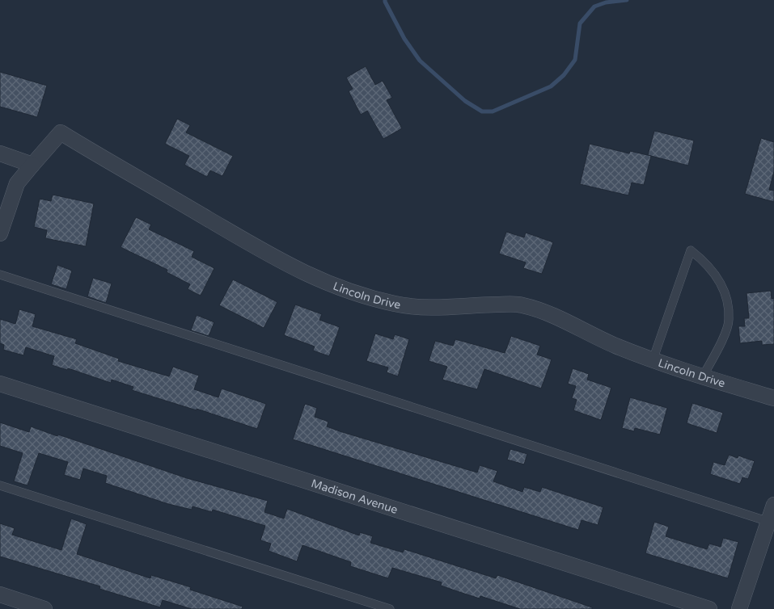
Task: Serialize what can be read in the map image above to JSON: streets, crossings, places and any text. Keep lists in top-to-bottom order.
{
  "streets": {
    "street": ["Lincoln Drive", "Madison Avenue"]
  }
}
